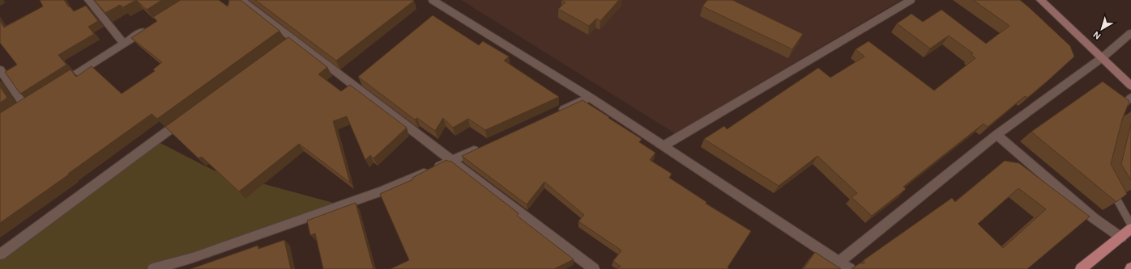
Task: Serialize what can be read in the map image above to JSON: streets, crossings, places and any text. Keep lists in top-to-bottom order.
{
  "north": "bottom left"
}
